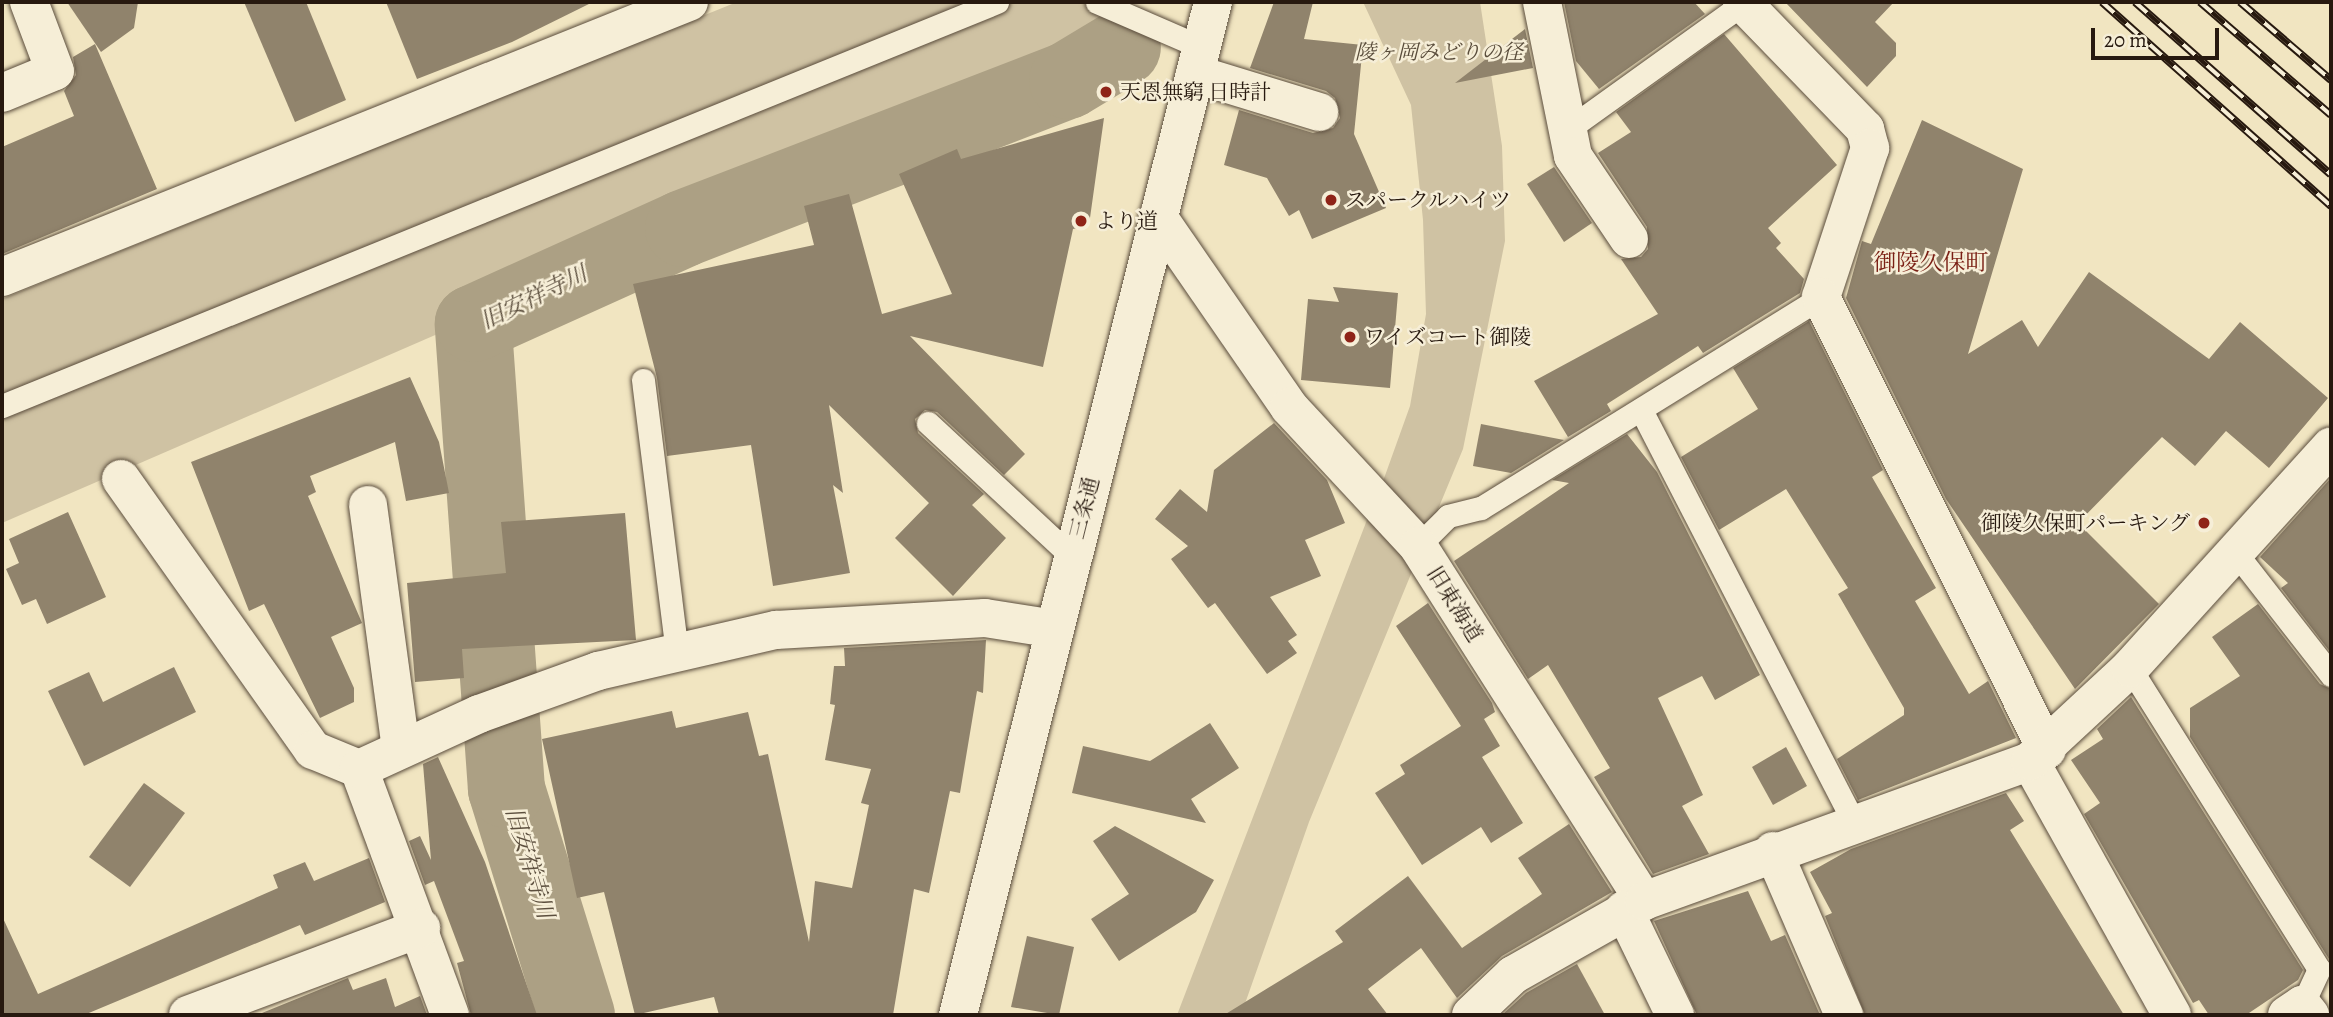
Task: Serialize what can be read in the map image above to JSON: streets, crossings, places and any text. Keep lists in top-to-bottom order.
{
  "streets": {
    "street": ["三条通", "旧東海道"]
  },
  "crossings": [
    ["三条通", "旧東海道"]
  ],
  "districts": ["御陵久保町"],
  "water": ["旧安祥寺川"],
  "parks": ["陵ヶ岡みどりの径"],
  "places": [
    "天恩無窮 日時計",
    "スパークルハイツ",
    "より道",
    "ワイズコート御陵",
    "御陵久保町パーキング"
  ],
  "scale_bar": "20 m"
}
